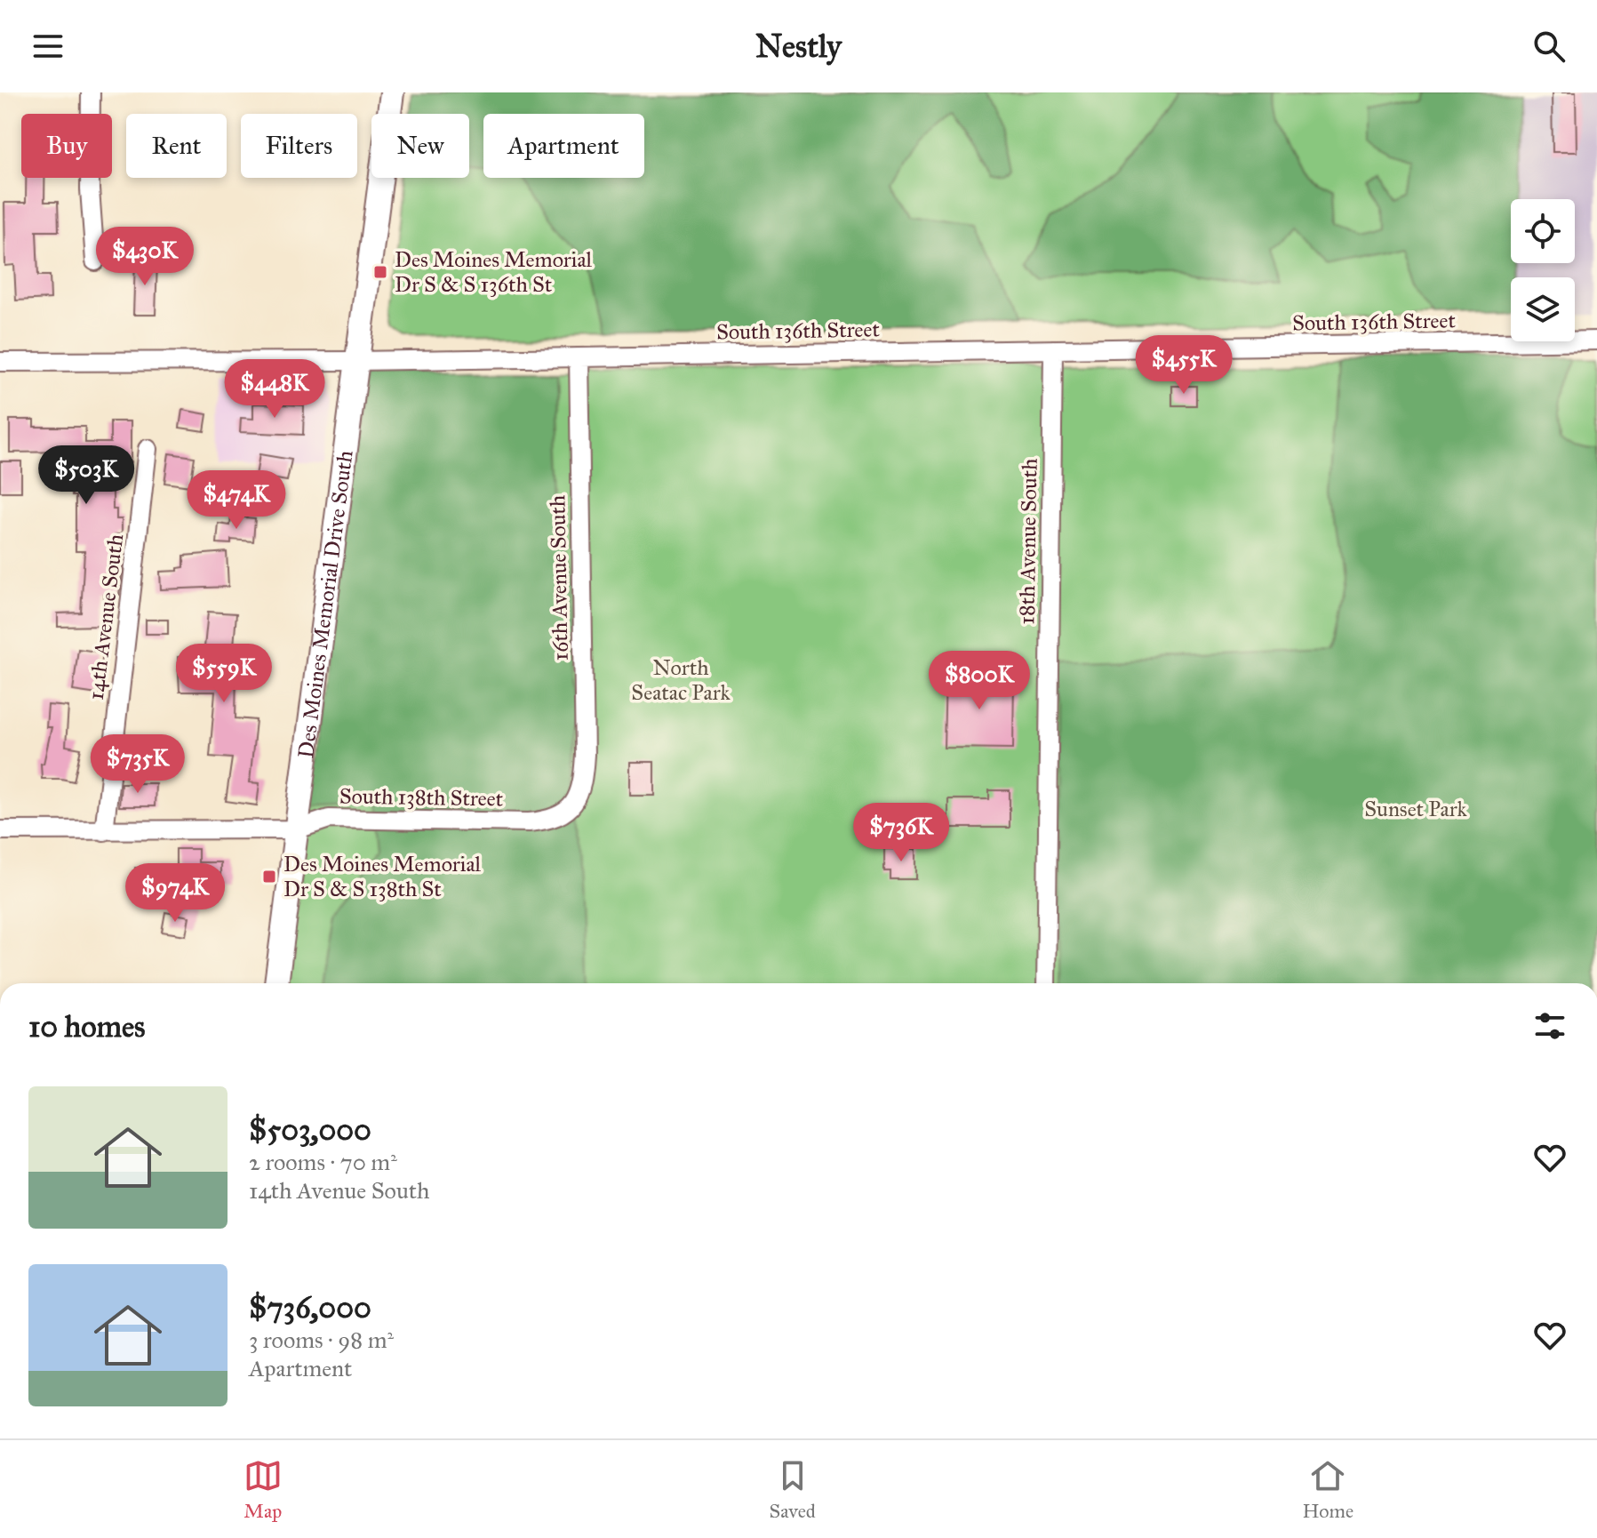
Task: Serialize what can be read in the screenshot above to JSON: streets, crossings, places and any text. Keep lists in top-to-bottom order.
{
  "streets": {
    "main road": ["Des Moines Memorial Drive South"],
    "street": [
      "South 136th Street",
      "18th Avenue South",
      "16th Avenue South",
      "14th Avenue South",
      "South 138th Street"
    ]
  },
  "crossings": [
    ["South 136th Street", "18th Avenue South"],
    ["South 136th Street", "16th Avenue South"],
    ["South 136th Street", "Des Moines Memorial Drive South"],
    ["16th Avenue South", "South 138th Street"],
    ["Des Moines Memorial Drive South", "South 138th Street"],
    ["14th Avenue South", "South 138th Street"]
  ],
  "parks": ["North Seatac Park", "Sunset Park"],
  "places": {
    "transit": ["Des Moines Memorial Dr S & S 136th St", "Des Moines Memorial Dr S & S 138th St"]
  },
  "page": {
    "header": "Nestly",
    "chip": [
      "Buy",
      "Rent",
      "Filters",
      "New",
      "Apartment"
    ],
    "price": [
      "$430K",
      "$455K",
      "$448K",
      "$503K",
      "$474K",
      "$559K",
      "$800K",
      "$735K",
      "$736K",
      "$974K"
    ],
    "heading": "10 homes",
    "list": [
      {
        "name": "$503,000",
        "note": "2 rooms · 70 m² · 14th Avenue South"
      },
      {
        "name": "$736,000",
        "note": "3 rooms · 98 m² · Apartment"
      }
    ],
    "tabs": ["Map", "Saved", "Home"]
  }
}
